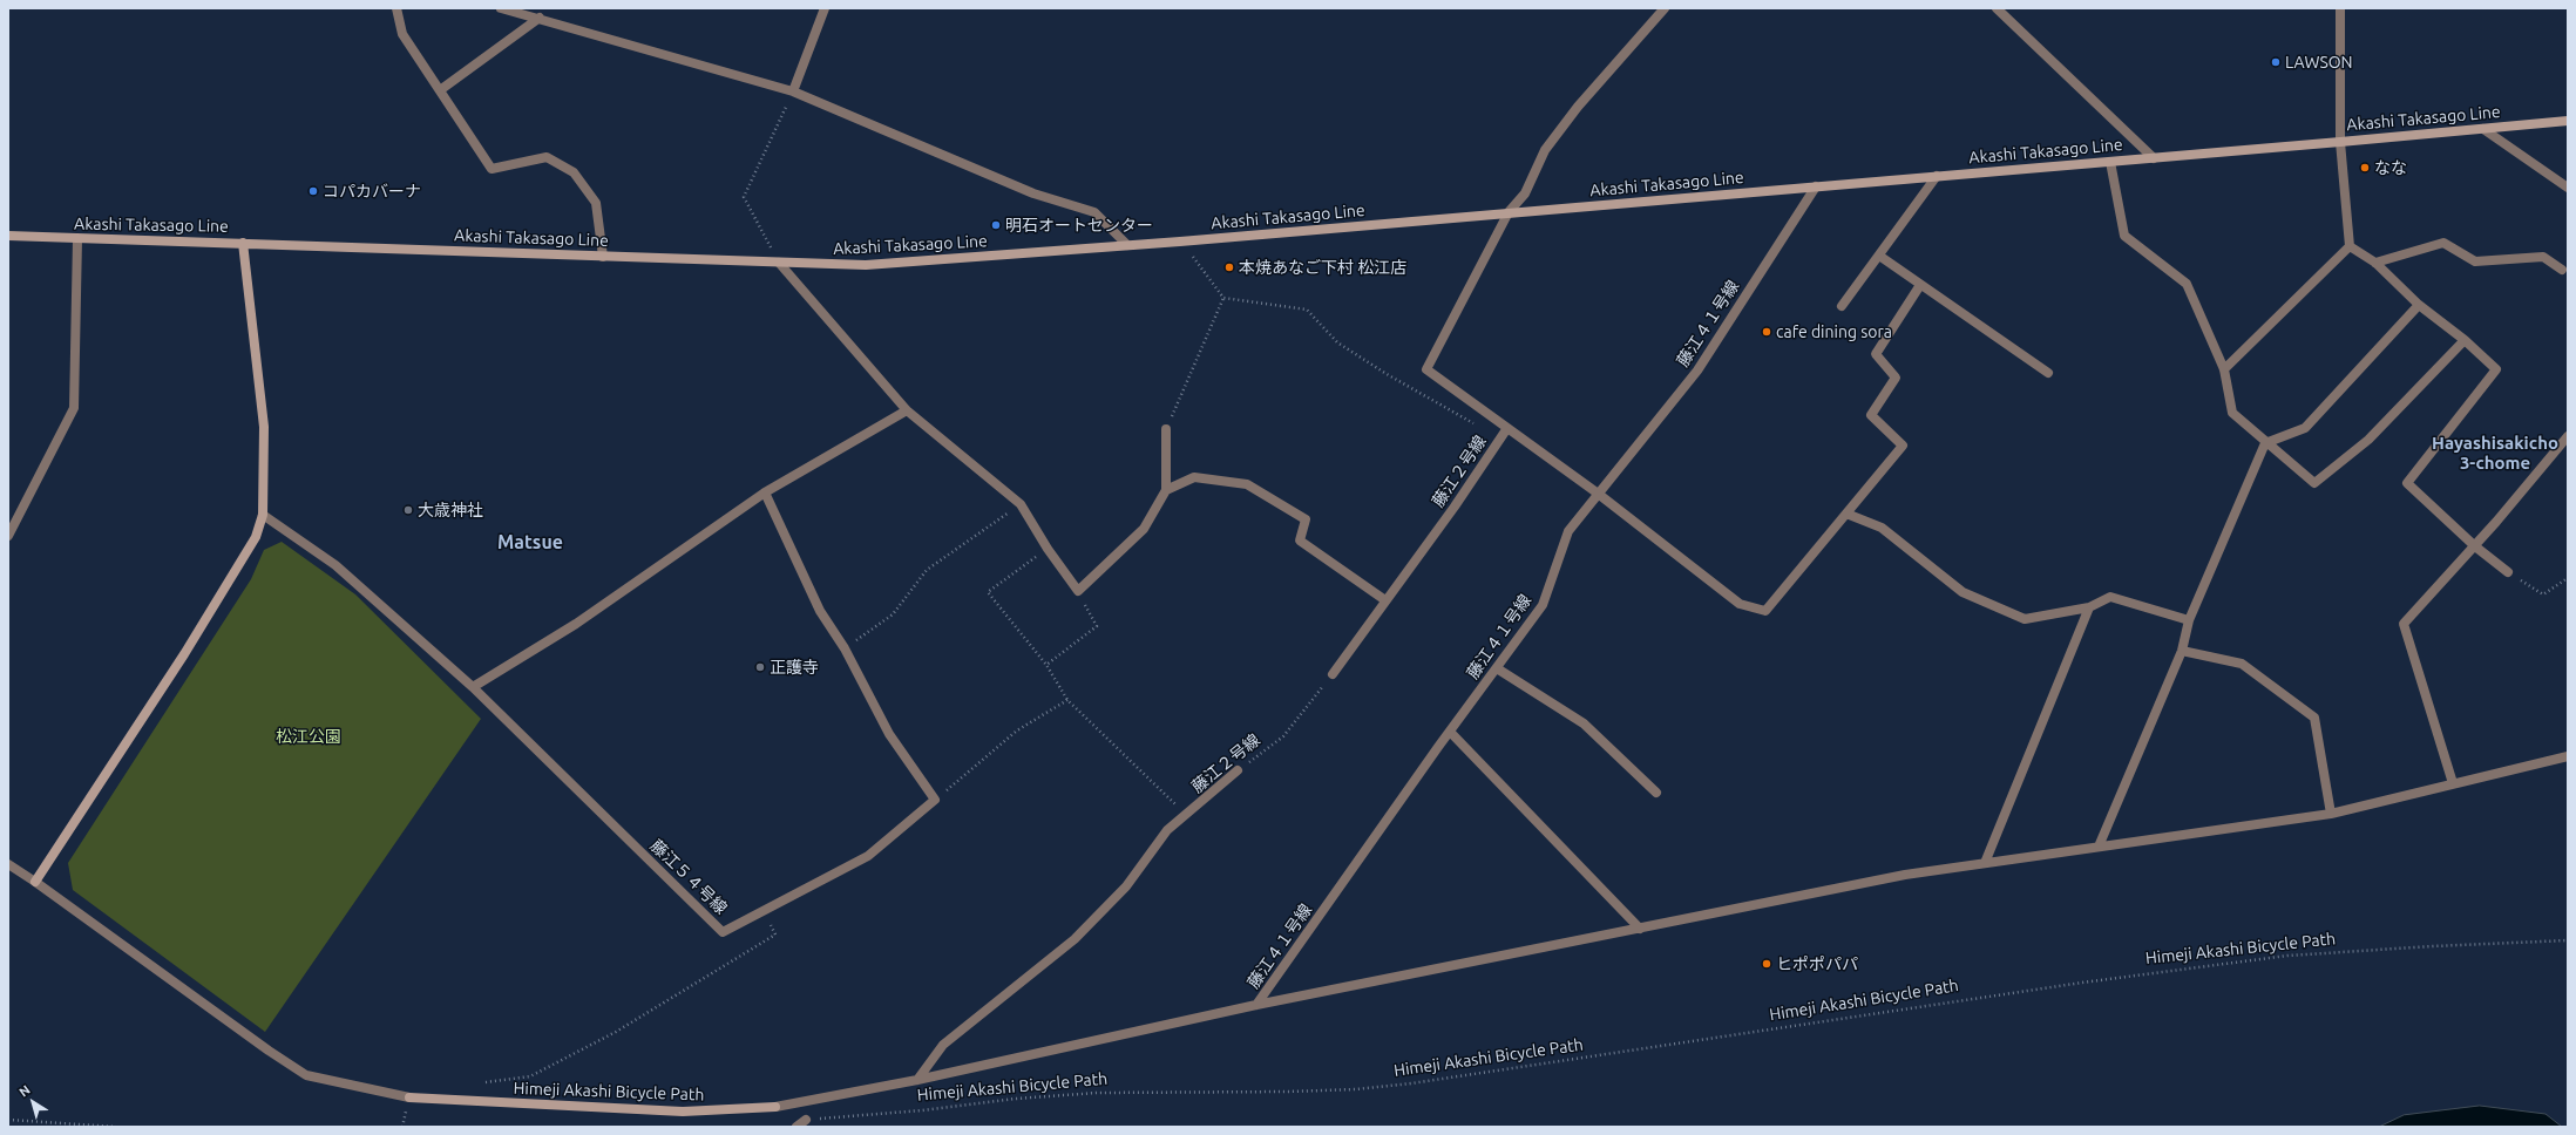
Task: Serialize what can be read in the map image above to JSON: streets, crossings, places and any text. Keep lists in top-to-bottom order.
{
  "streets": {
    "main road": ["Akashi Takasago Line", "Himeji Akashi Bicycle Path"],
    "street": ["藤江４１号線", "藤江２号線", "藤江５４号線"]
  },
  "crossings": [
    ["Akashi Takasago Line", "藤江４１号線"]
  ],
  "districts": ["Hayashisakicho 3-chome", "Matsue"],
  "parks": ["松江公園"],
  "places": [
    "LAWSON",
    "なな",
    "コパカバーナ",
    "明石オートセンター",
    "本焼あなご下村 松江店",
    "cafe dining sora",
    "大歳神社",
    "正護寺",
    "ヒポポパパ"
  ],
  "north": "top left"
}
